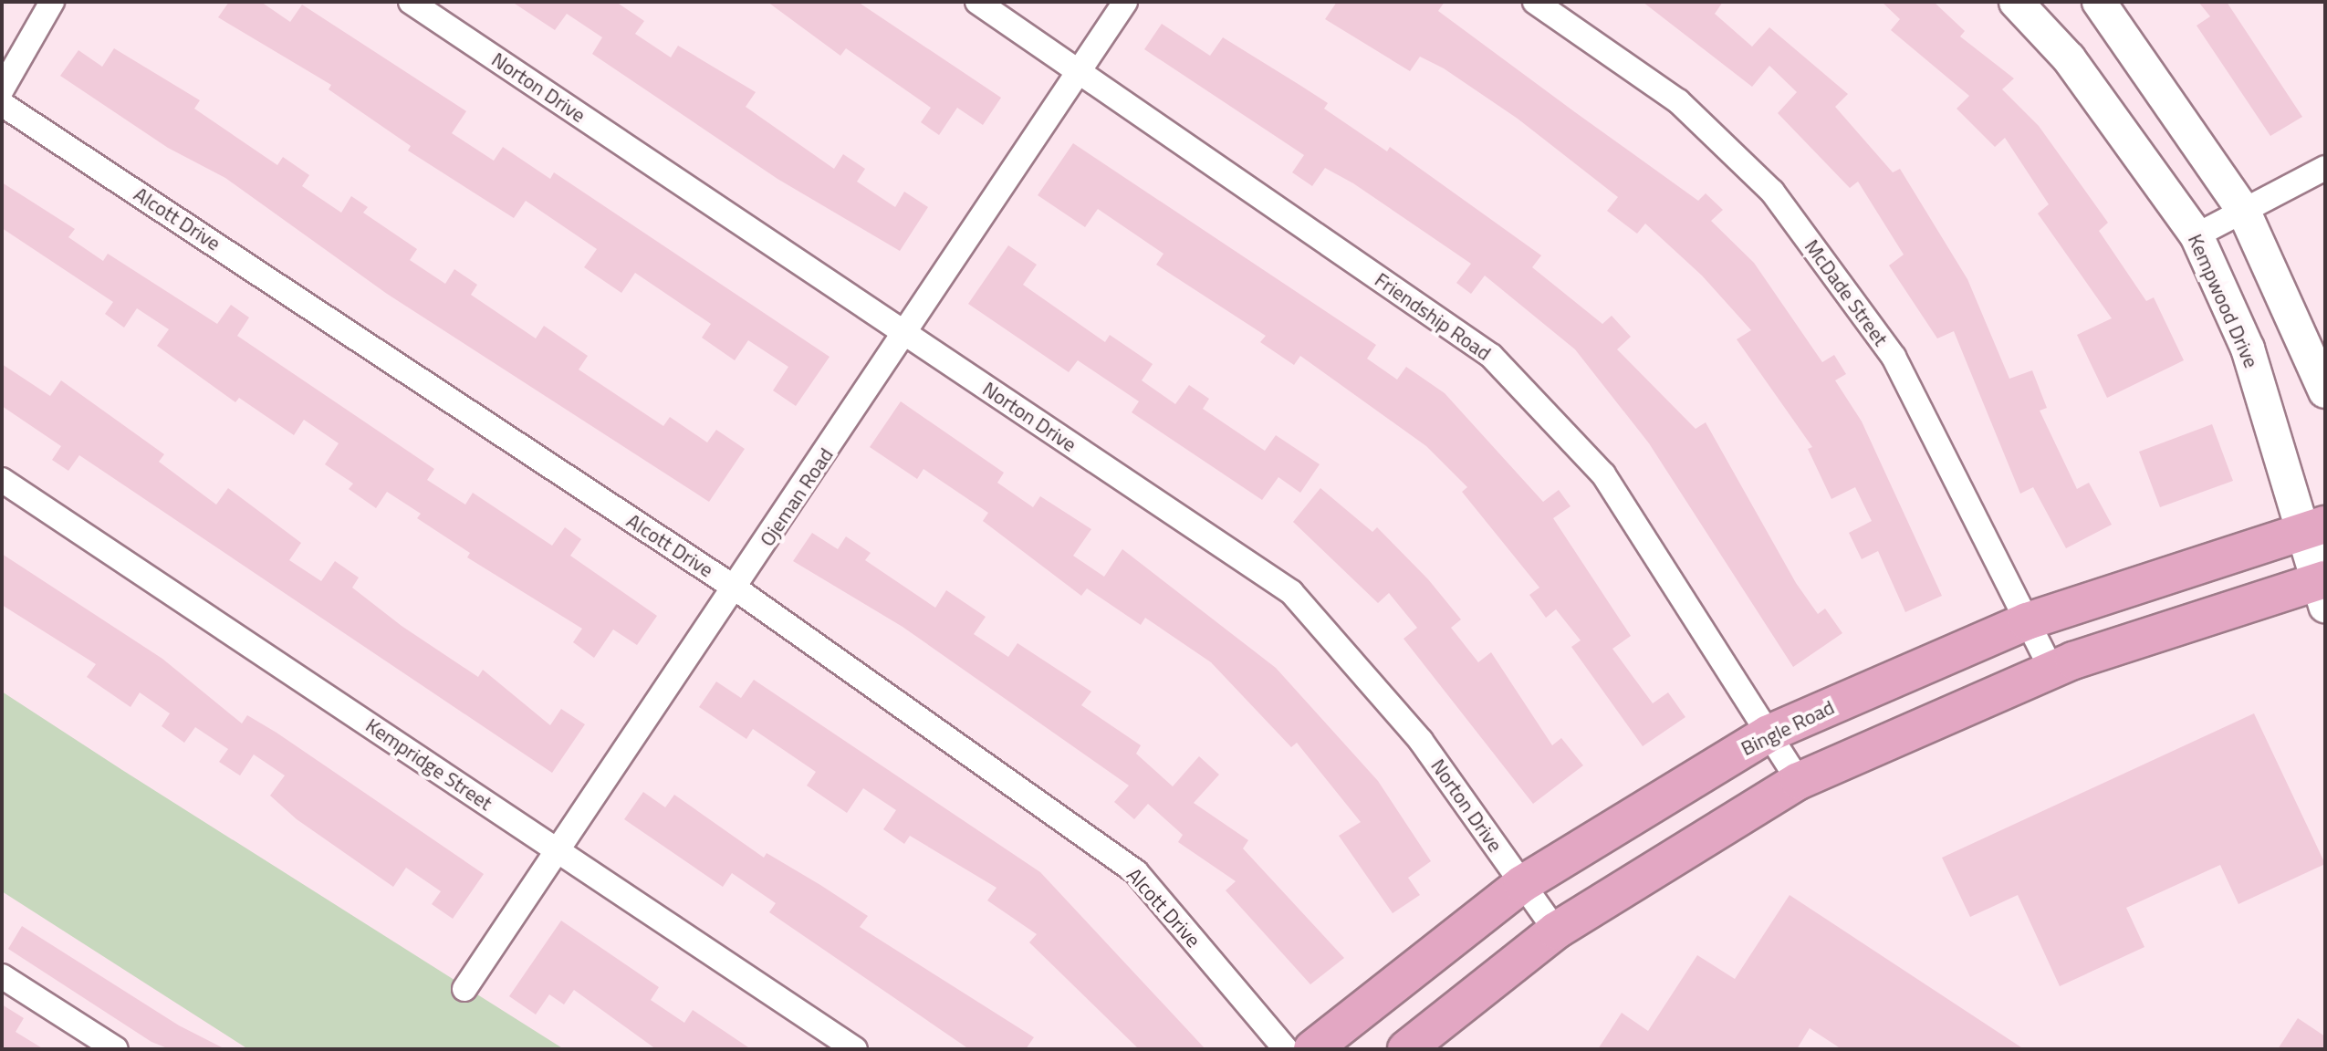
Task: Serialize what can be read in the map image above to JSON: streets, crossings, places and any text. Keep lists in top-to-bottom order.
{
  "streets": {
    "main road": ["Kempwood Drive", "Bingle Road"],
    "street": [
      "Norton Drive",
      "Alcott Drive",
      "McDade Street",
      "Friendship Road",
      "Ojeman Road",
      "Kempridge Street"
    ]
  },
  "crossings": [
    ["Norton Drive", "Ojeman Road"],
    ["Norton Drive", "Bingle Road"],
    ["Alcott Drive", "Ojeman Road"],
    ["McDade Street", "Bingle Road"],
    ["Kempwood Drive", "Bingle Road"],
    ["Friendship Road", "Ojeman Road"],
    ["Friendship Road", "Bingle Road"],
    ["Ojeman Road", "Kempridge Street"]
  ]
}
